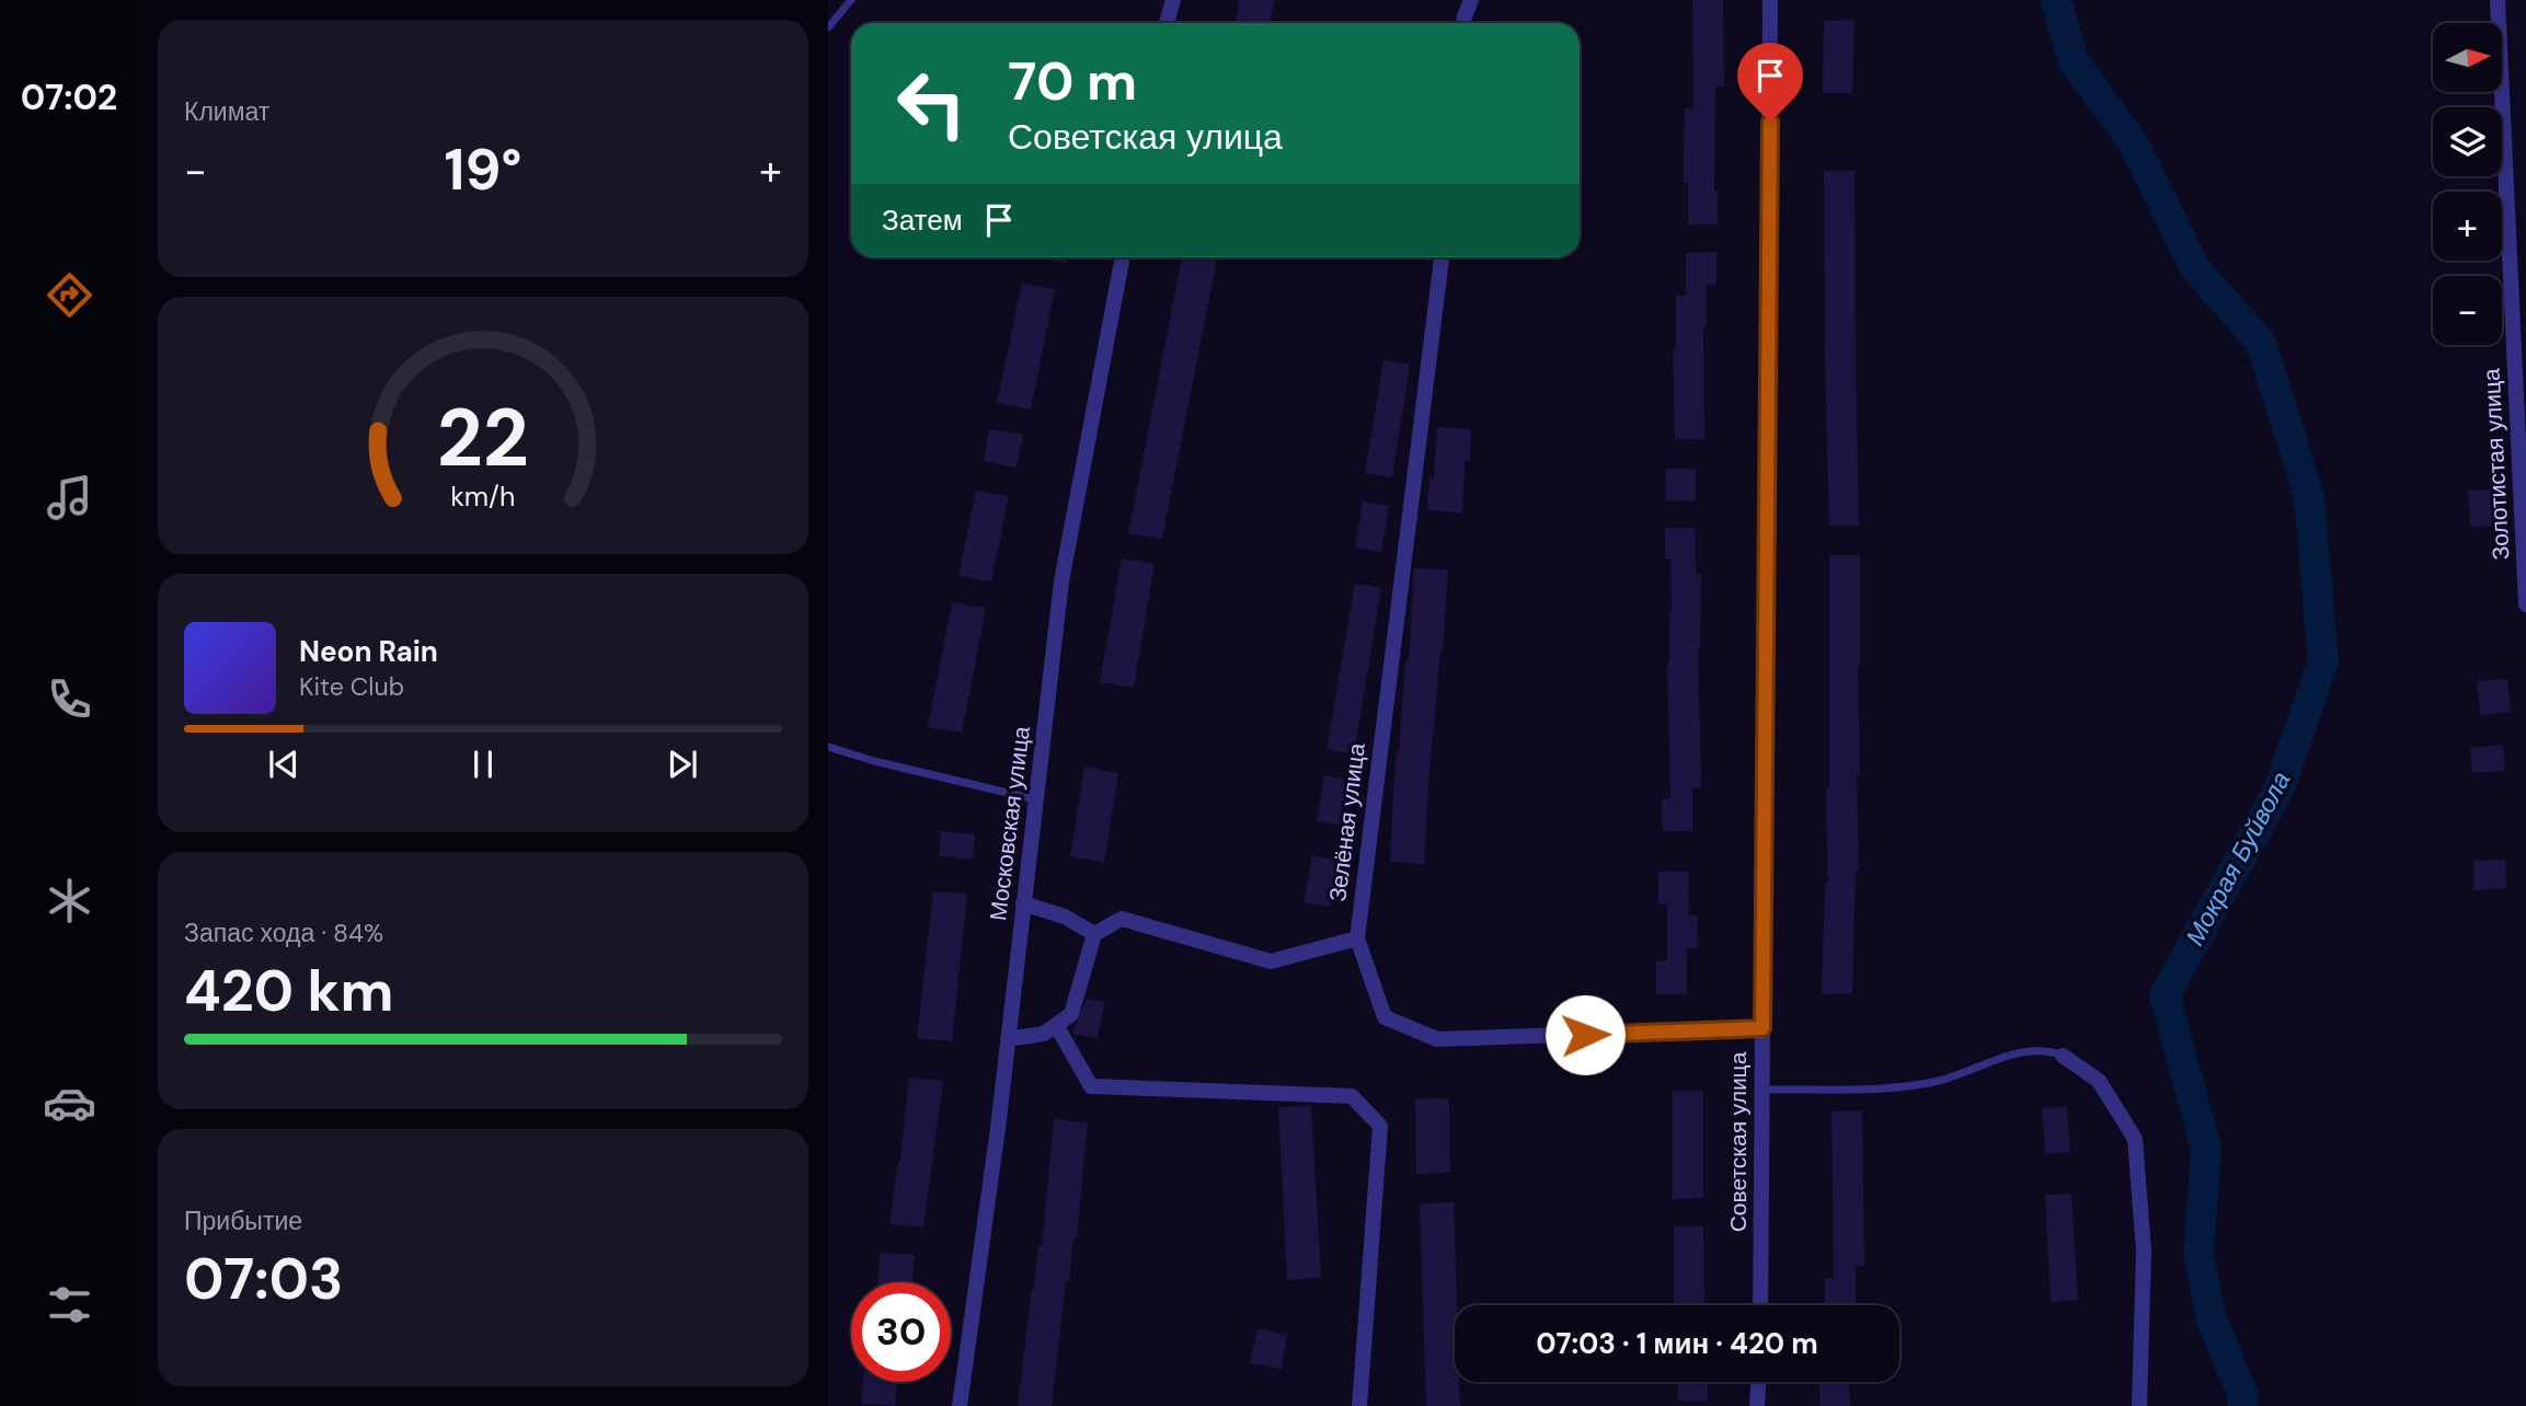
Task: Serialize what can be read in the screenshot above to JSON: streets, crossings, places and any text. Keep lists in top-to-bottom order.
{
  "streets": {
    "street": [
      "Золотистая улица",
      "Зелёная улица",
      "Московская улица",
      "Советская улица"
    ]
  },
  "crossings": [
    ["Зелёная улица", "Советская улица"]
  ],
  "water": ["Мокрая Буйвола"],
  "north": "right",
  "page": {
    "tabs": "07:02",
    "tile": [
      "Климат",
      ["Запас хода · 84%", "420 km"],
      ["Прибытие", "07:03"]
    ],
    "map_buttons": ["+", "−"],
    "turn": ["70 m", "Советская улица"],
    "heat": ["−", "19°", "+"],
    "then": "Затем",
    "song": ["Neon Rain", "Kite Club"],
    "limit": "30",
    "trip": "07:03 · 1 мин · 420 m",
    "gauge": ["22", "km/h"]
  }
}
